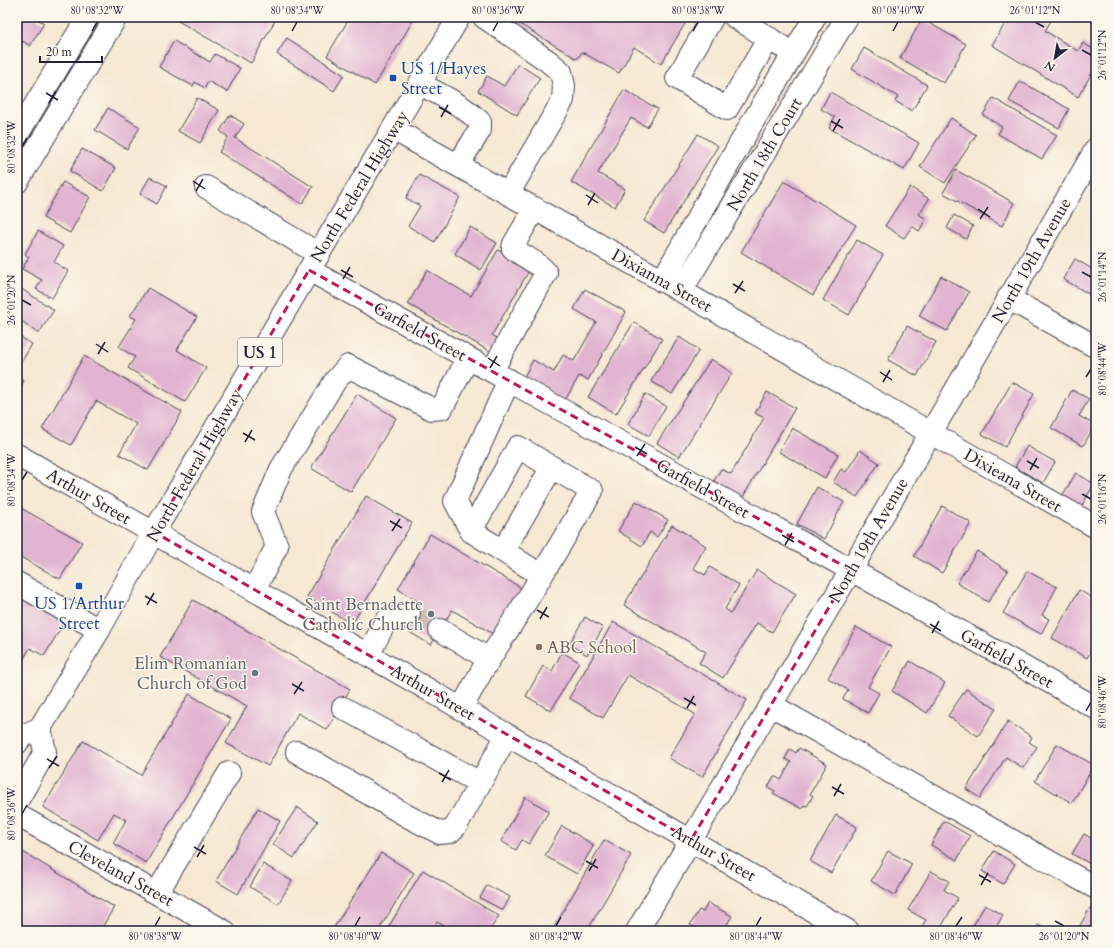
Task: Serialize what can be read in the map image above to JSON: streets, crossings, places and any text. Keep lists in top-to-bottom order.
{
  "streets": {
    "street": [
      "North 18th Court",
      "North Federal Highway",
      "North 19th Avenue",
      "Dixianna Street",
      "Garfield Street",
      "US 1",
      "Dixieana Street",
      "Arthur Street",
      "Cleveland Street"
    ]
  },
  "crossings": [
    ["North 18th Court", "Dixianna Street"],
    ["North Federal Highway", "Dixianna Street"],
    ["North Federal Highway", "Garfield Street"],
    ["North Federal Highway", "Arthur Street"],
    ["North 19th Avenue", "Dixianna Street"],
    ["North 19th Avenue", "Garfield Street"],
    ["North 19th Avenue", "Dixieana Street"],
    ["North 19th Avenue", "Arthur Street"],
    ["Dixianna Street", "Dixieana Street"]
  ],
  "places": {
    "transit": ["US 1/Hayes Street", "US 1/Arthur Street"],
    "other": ["Saint Bernadette Catholic Church", "ABC School", "Elim Romanian Church of God"]
  },
  "scale_bar": "20 m",
  "north": "bottom left",
  "coordinates": [
    "80°08'32\"W",
    "80°08'34\"W",
    "80°08'36\"W",
    "80°08'38\"W",
    "80°08'40\"W",
    "26°01'12\"N",
    "26°01'14\"N",
    "26°01'20\"N",
    "80°08'44\"W",
    "26°01'16\"N",
    "80°08'46\"W",
    "80°08'42\"W"
  ]
}
